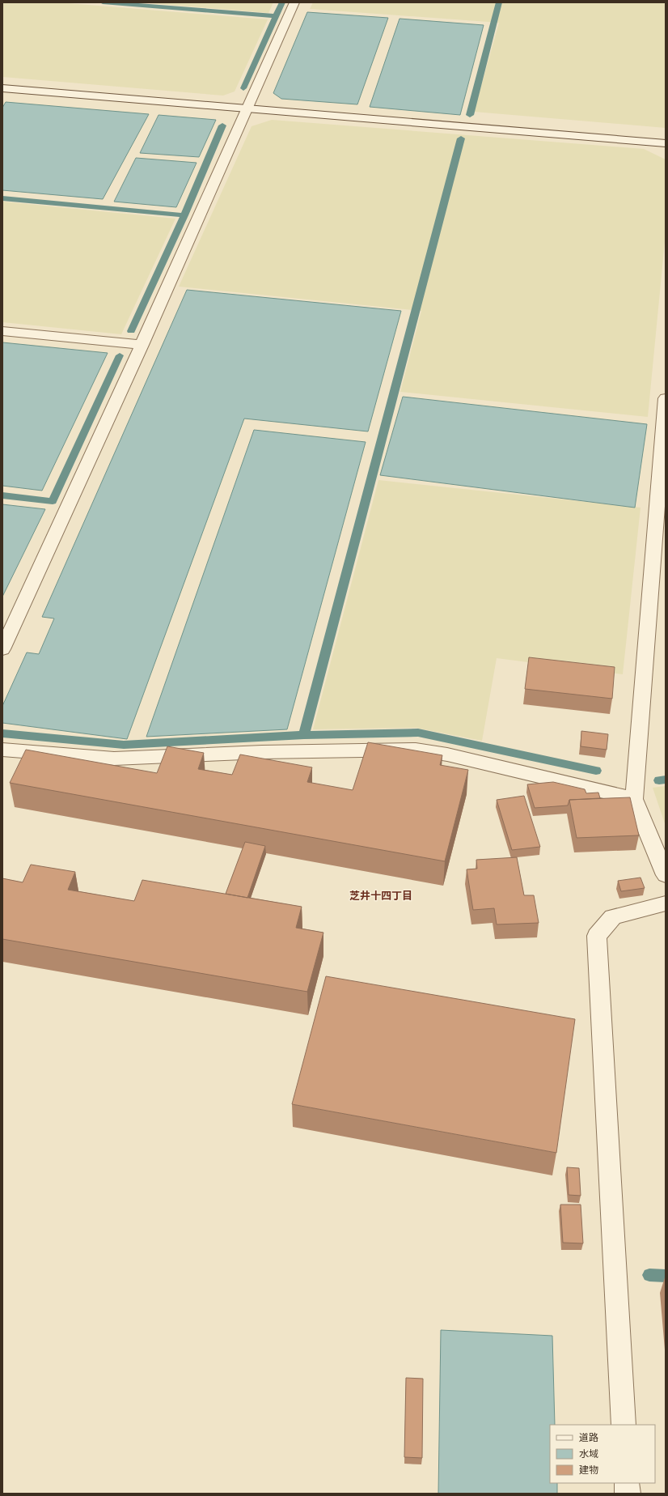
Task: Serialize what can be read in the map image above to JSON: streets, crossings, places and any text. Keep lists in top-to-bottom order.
{
  "districts": ["芝井十四丁目"],
  "legend": ["道路", "水域", "建物"]
}
